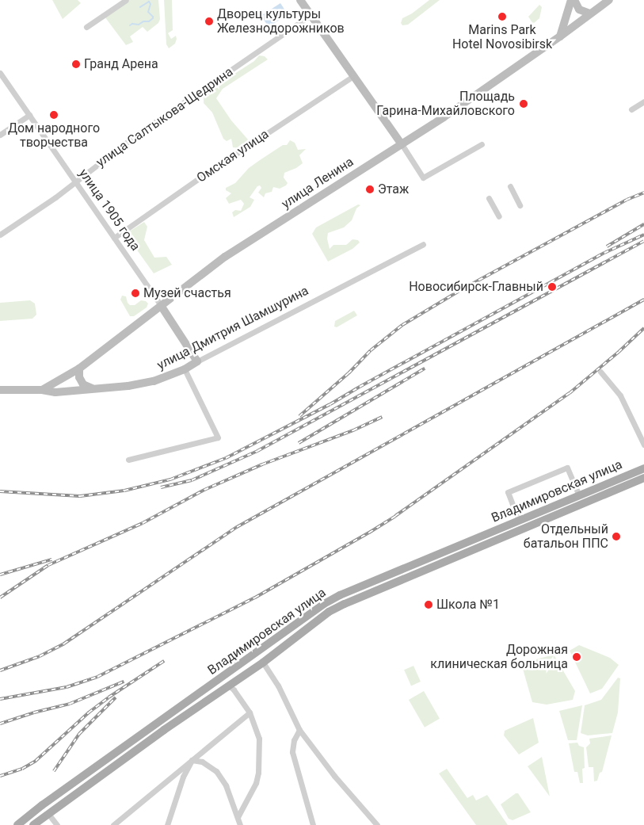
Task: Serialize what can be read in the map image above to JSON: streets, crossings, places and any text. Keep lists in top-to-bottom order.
{
  "streets": {
    "main road": ["Владимировская улица"],
    "street": [
      "улица Салтыкова-Щедрина",
      "Омская улица",
      "улица Ленина",
      "улица 1905 года",
      "улица Дмитрия Шамшурина"
    ]
  },
  "crossings": [
    ["улица Салтыкова-Щедрина", "улица 1905 года"],
    ["Омская улица", "улица 1905 года"],
    ["улица Ленина", "улица 1905 года"],
    ["улица Ленина", "улица Дмитрия Шамшурина"],
    ["улица 1905 года", "улица Дмитрия Шамшурина"]
  ],
  "places": [
    "Marins Park Hotel Novosibirsk",
    "Дворец культуры Железнодорожников",
    "Гранд Арена",
    "Площадь Гарина-Михайловского",
    "Дом народного творчества",
    "Этаж",
    "Новосибирск-Главный",
    "Музей счастья",
    "Отдельный батальон ППС",
    "Школа №1",
    "Дорожная клиническая больница"
  ]
}
